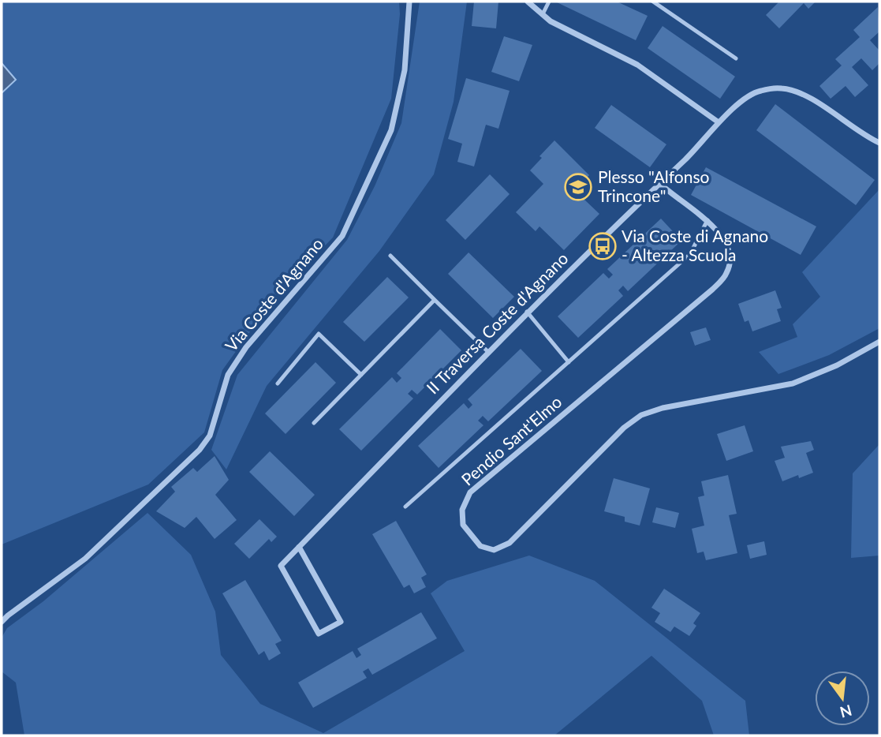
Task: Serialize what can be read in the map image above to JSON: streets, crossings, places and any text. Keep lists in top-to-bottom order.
{
  "streets": {
    "street": ["Via Coste d'Agnano", "II Traversa Coste d'Agnano", "Pendio Sant'Elmo"]
  },
  "crossings": [
    ["II Traversa Coste d'Agnano", "Pendio Sant'Elmo"]
  ],
  "places": {
    "school or university": ["Plesso \"Alfonso Trincone\""],
    "bus stop": ["Via Coste di Agnano - Altezza Scuola"]
  },
  "north": "bottom"
}
